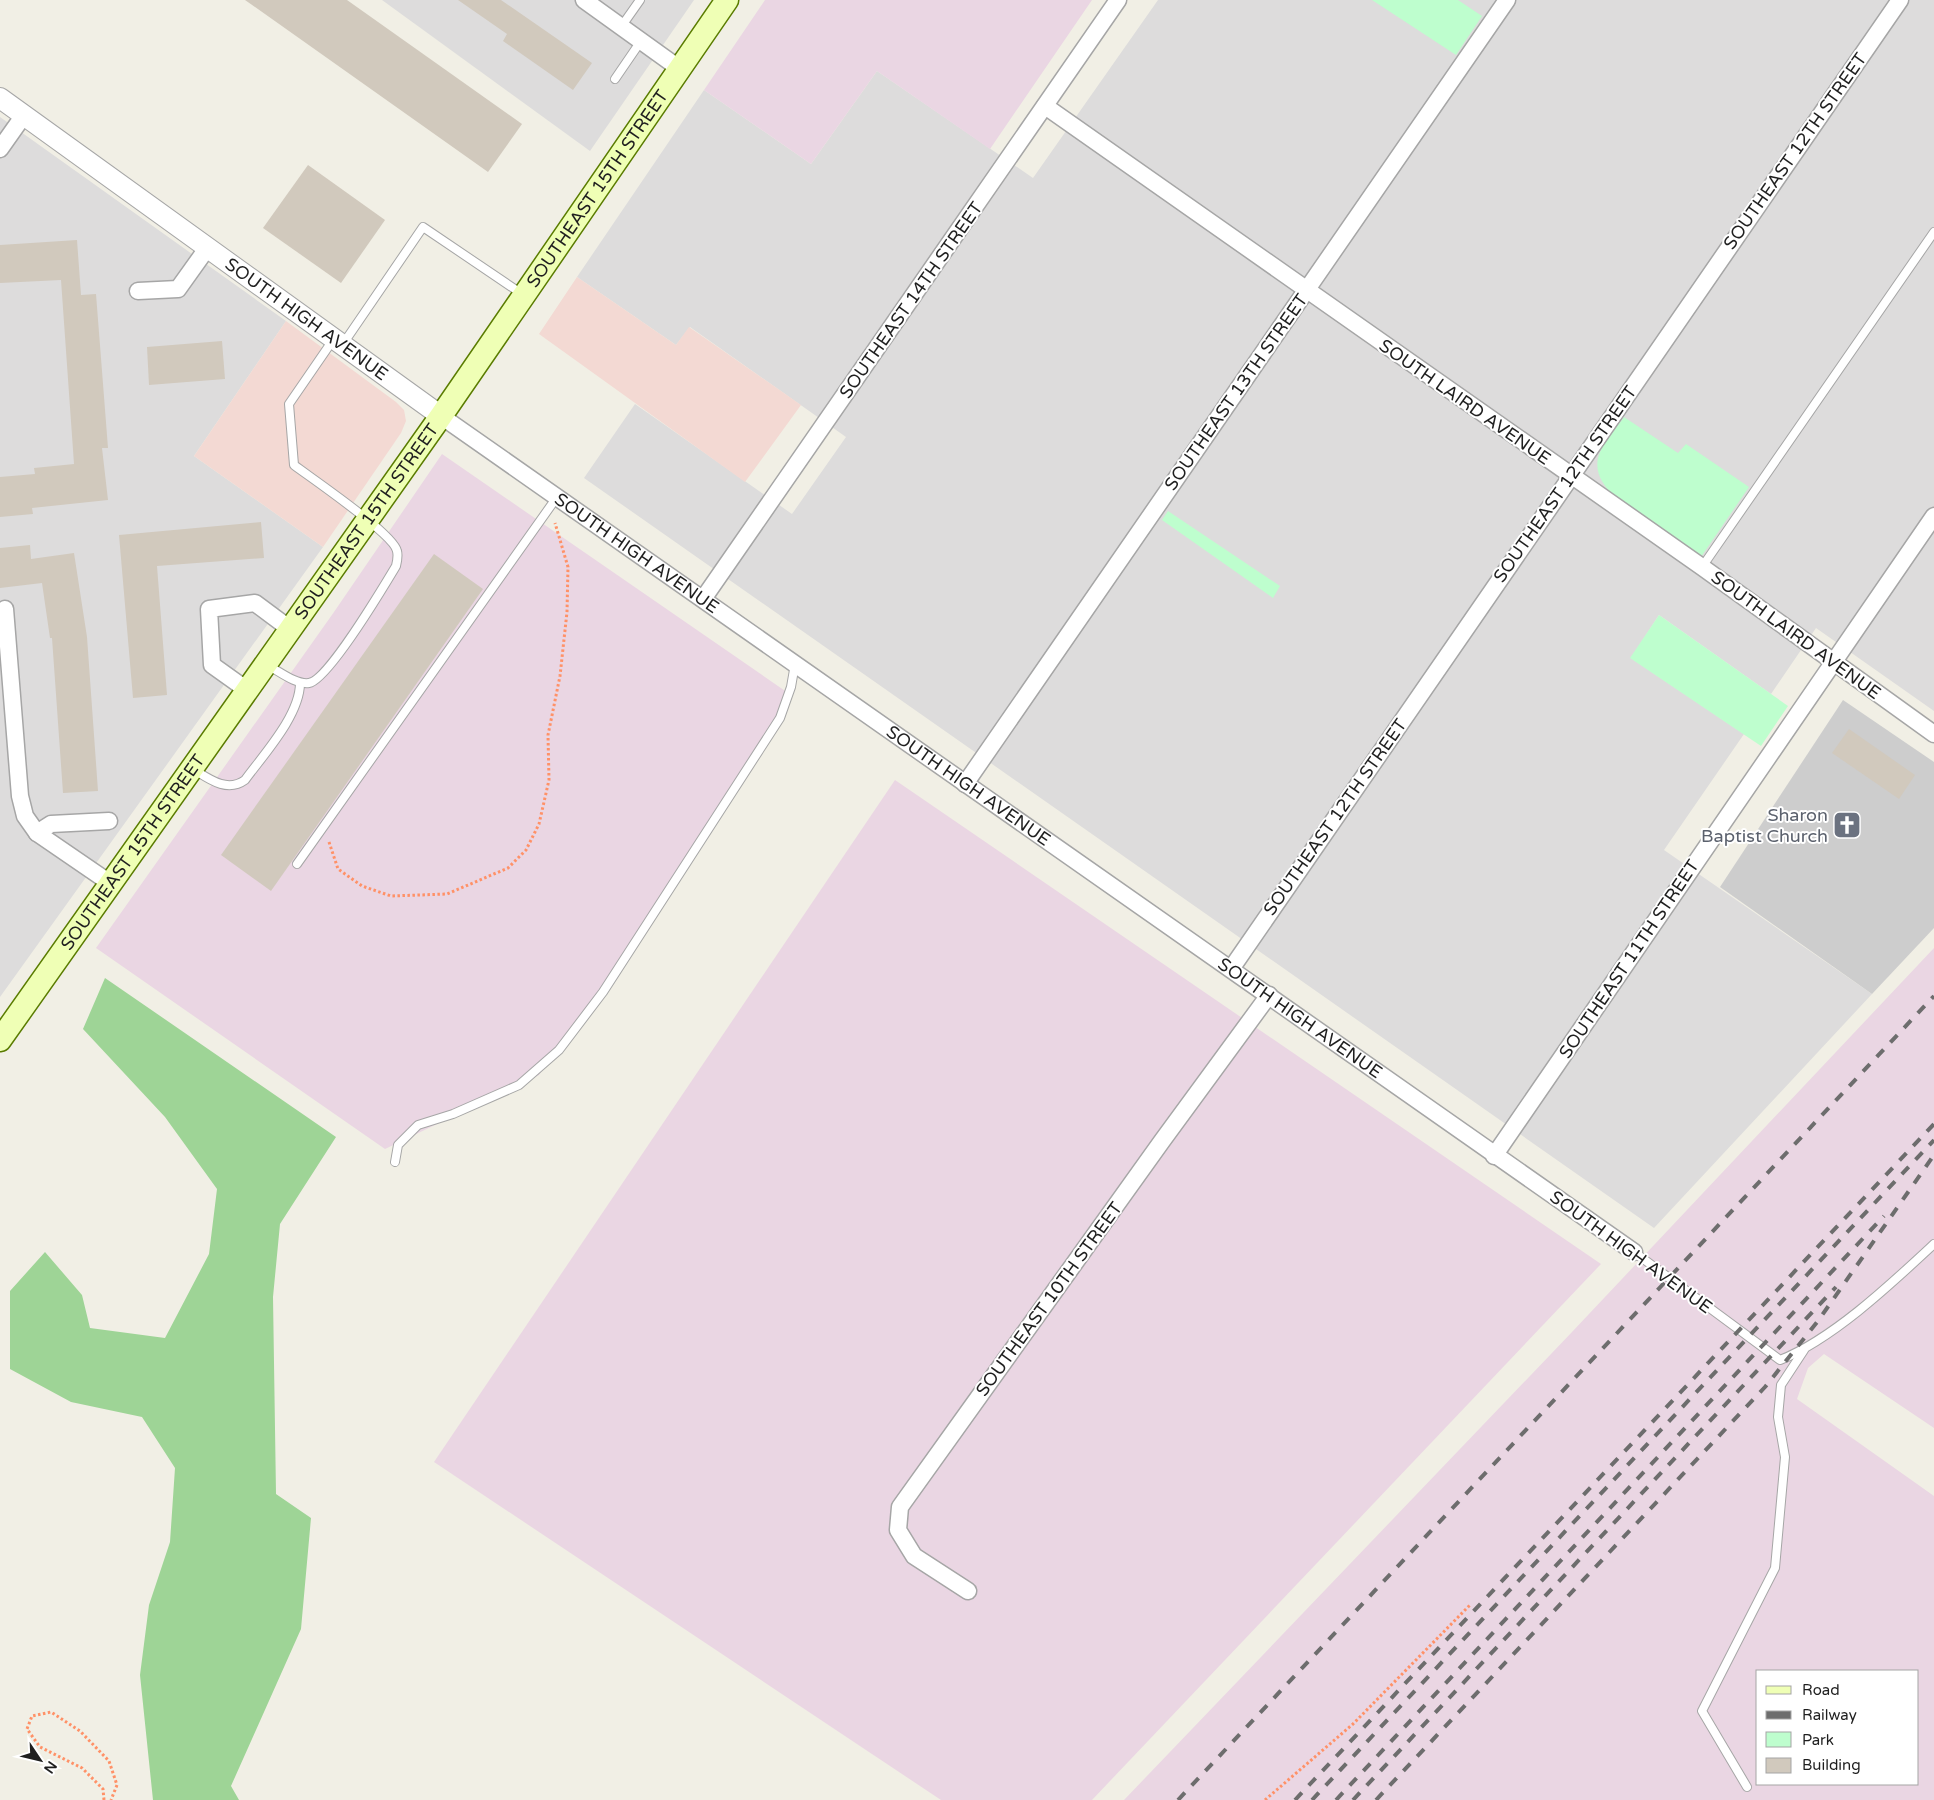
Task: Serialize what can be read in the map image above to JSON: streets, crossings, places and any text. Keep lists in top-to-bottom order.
{
  "streets": {
    "main road": ["SOUTHEAST 15TH STREET"],
    "street": [
      "SOUTHEAST 12TH STREET",
      "SOUTHEAST 14TH STREET",
      "SOUTH HIGH AVENUE",
      "SOUTHEAST 13TH STREET",
      "SOUTH LAIRD AVENUE",
      "SOUTHEAST 11TH STREET",
      "SOUTHEAST 10TH STREET"
    ]
  },
  "crossings": [
    ["SOUTHEAST 12TH STREET", "SOUTH HIGH AVENUE"],
    ["SOUTHEAST 12TH STREET", "SOUTH LAIRD AVENUE"],
    ["SOUTHEAST 15TH STREET", "SOUTH HIGH AVENUE"],
    ["SOUTHEAST 14TH STREET", "SOUTH HIGH AVENUE"],
    ["SOUTHEAST 14TH STREET", "SOUTH LAIRD AVENUE"],
    ["SOUTH HIGH AVENUE", "SOUTHEAST 13TH STREET"],
    ["SOUTH HIGH AVENUE", "SOUTHEAST 11TH STREET"],
    ["SOUTH HIGH AVENUE", "SOUTHEAST 10TH STREET"],
    ["SOUTHEAST 13TH STREET", "SOUTH LAIRD AVENUE"],
    ["SOUTH LAIRD AVENUE", "SOUTHEAST 11TH STREET"]
  ],
  "places": {
    "church": ["Sharon Baptist Church"]
  },
  "legend": [
    "Road",
    "Railway",
    "Park",
    "Building"
  ],
  "north": "bottom right"
}
